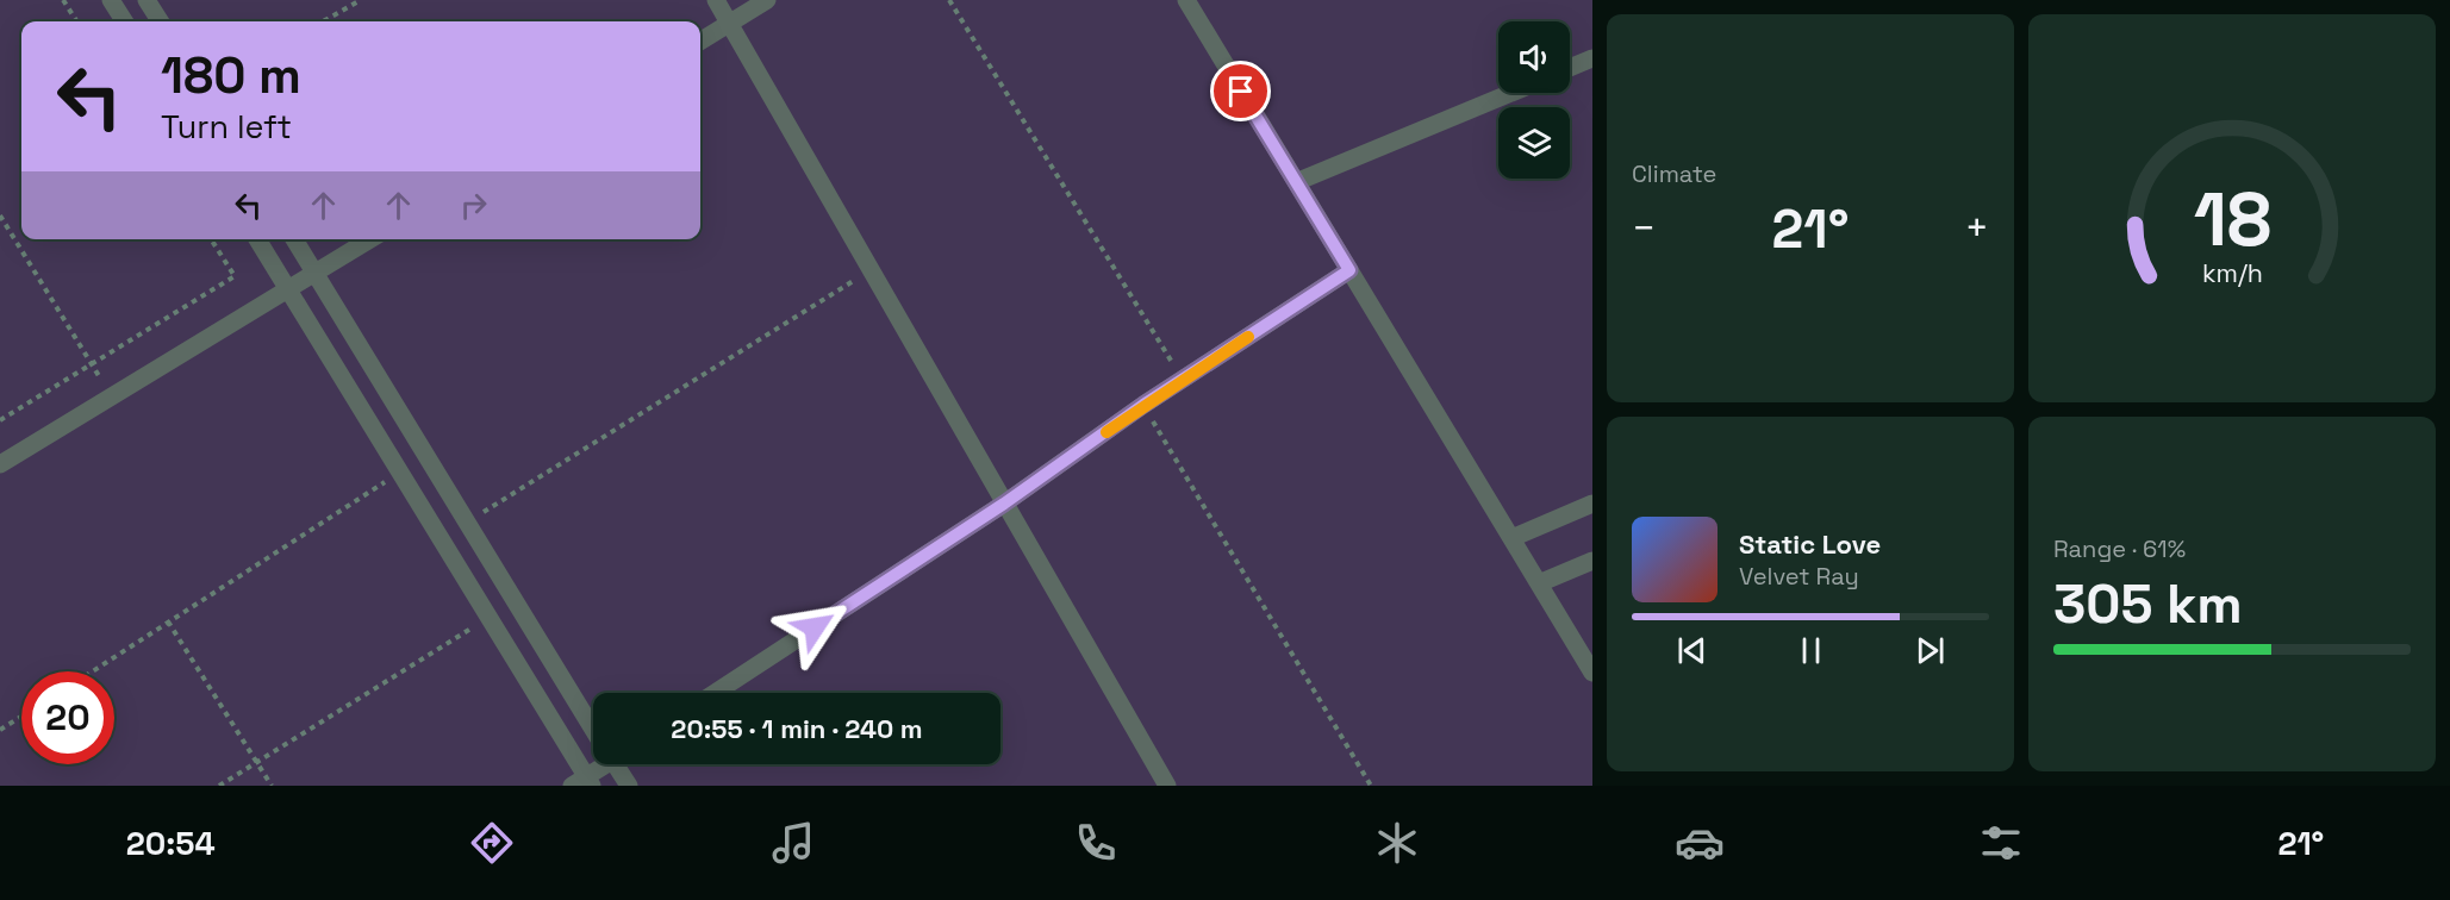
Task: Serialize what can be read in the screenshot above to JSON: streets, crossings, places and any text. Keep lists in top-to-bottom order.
{
  "page": {
    "tile": [
      "Climate",
      ["Range · 61%", "305 km"]
    ],
    "turn": ["180 m", "Turn left"],
    "heat": ["−", "21°", "+"],
    "song": ["Static Love", "Velvet Ray"],
    "limit": "20",
    "trip": "20:55 · 1 min · 240 m",
    "tabs": ["20:54", "21°"],
    "gauge": ["18", "km/h"]
  }
}
